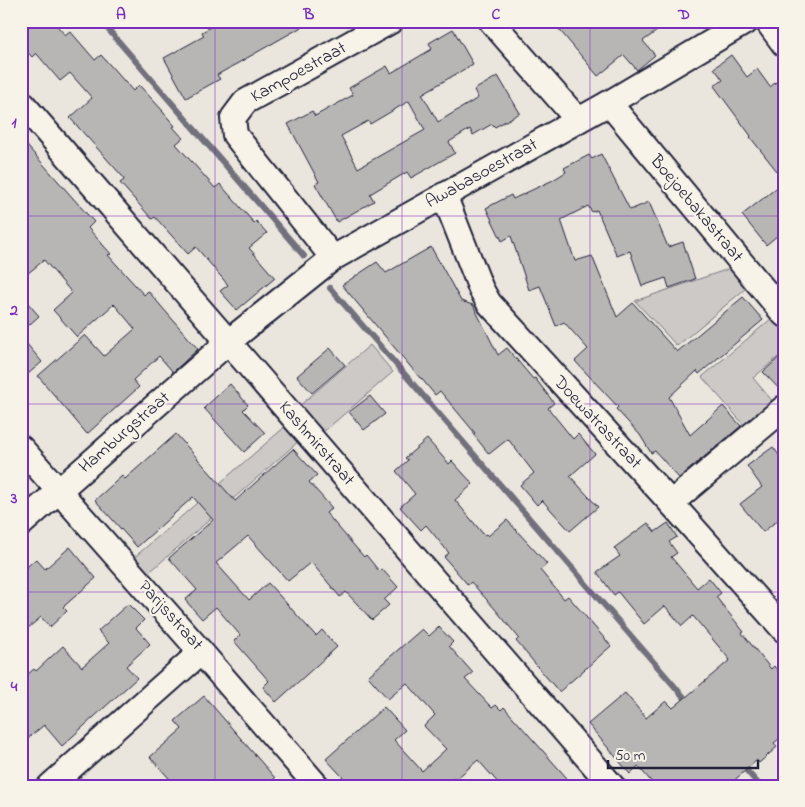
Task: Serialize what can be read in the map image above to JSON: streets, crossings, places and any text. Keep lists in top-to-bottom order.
{
  "streets": {
    "street": [
      "Kampoestraat",
      "Awabasoestraat",
      "Boejoebakastraat",
      "Doewatrastraat",
      "Hamburgstraat",
      "Kashmirstraat",
      "Parijsstraat"
    ]
  },
  "crossings": [
    ["Kampoestraat", "Awabasoestraat"],
    ["Awabasoestraat", "Boejoebakastraat"],
    ["Awabasoestraat", "Doewatrastraat"],
    ["Awabasoestraat", "Hamburgstraat"],
    ["Awabasoestraat", "Kashmirstraat"],
    ["Hamburgstraat", "Kashmirstraat"],
    ["Hamburgstraat", "Parijsstraat"]
  ],
  "scale_bar": "50 m",
  "grid": {
    "columns": [
      "A",
      "B",
      "C",
      "D"
    ],
    "rows": [
      "1",
      "2",
      "3",
      "4"
    ]
  }
}
